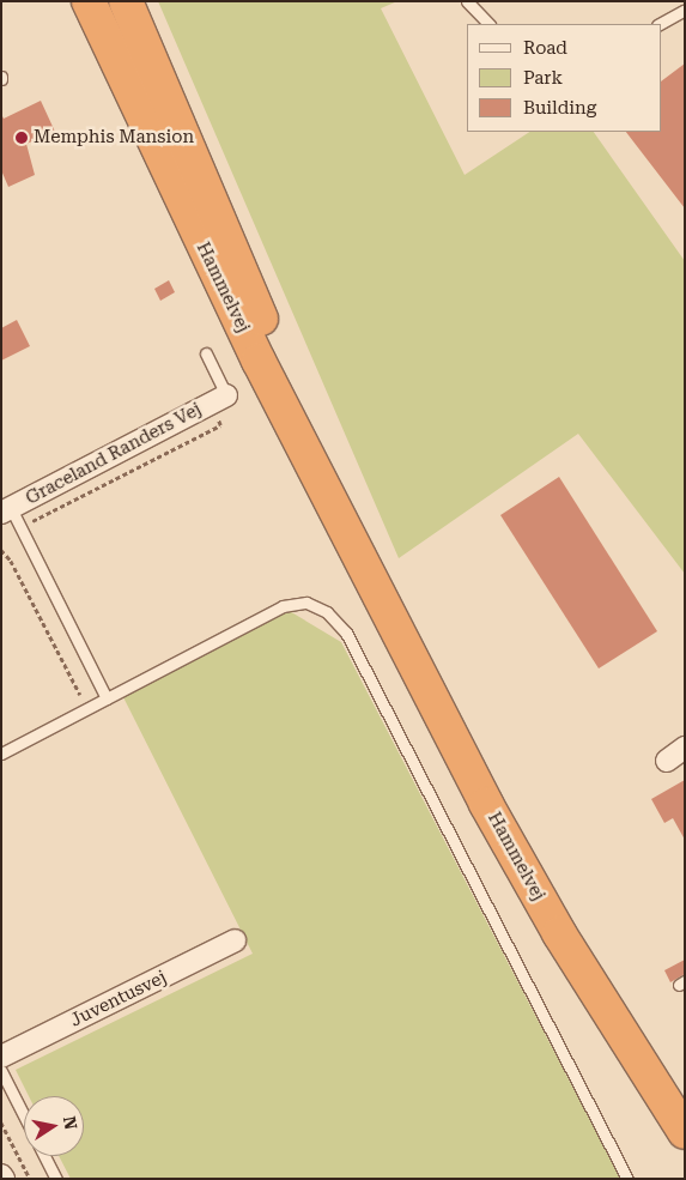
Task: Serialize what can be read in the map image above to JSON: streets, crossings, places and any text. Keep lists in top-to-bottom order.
{
  "streets": {
    "highway": ["Hammelvej"],
    "street": ["Graceland Randers Vej", "Juventusvej"]
  },
  "places": ["Memphis Mansion"],
  "legend": ["Road", "Park", "Building"],
  "north": "right"
}
